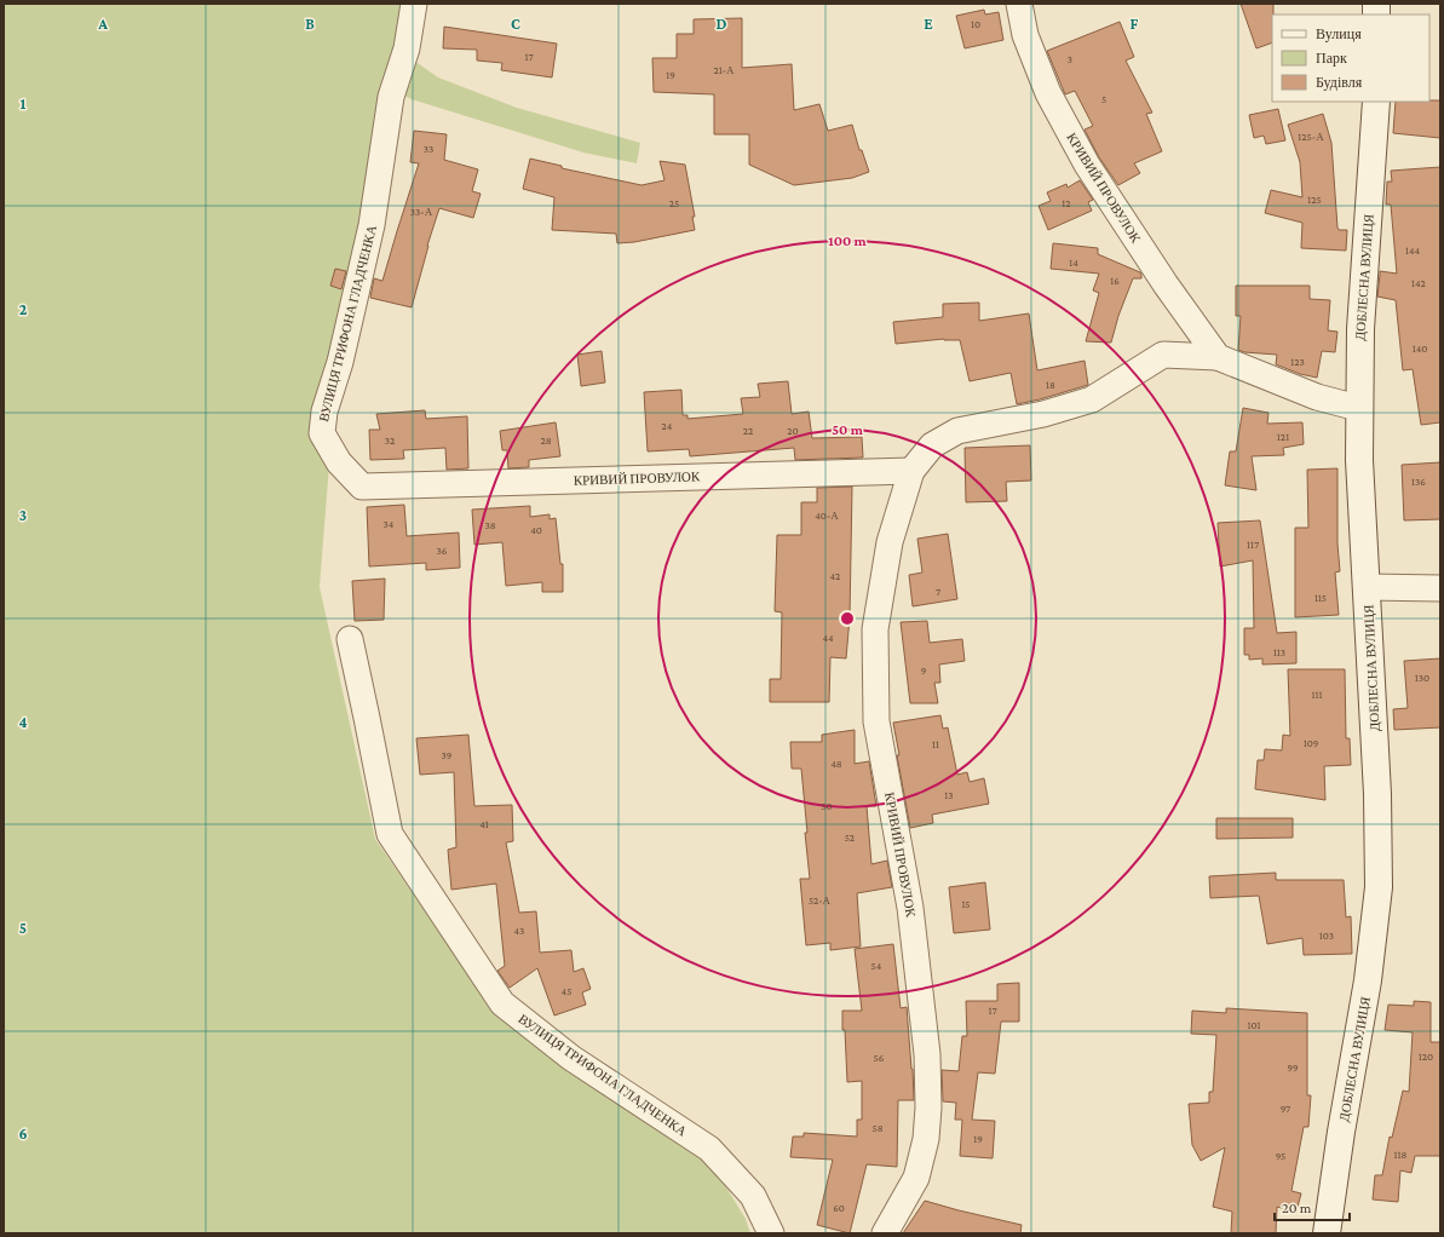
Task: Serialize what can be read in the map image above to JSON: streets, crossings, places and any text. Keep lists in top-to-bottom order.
{
  "streets": {
    "street": ["КРИВИЙ ПРОВУЛОК", "ДОБЛЕСНА ВУЛИЦЯ", "ВУЛИЦЯ ТРИФОНА ГЛАДЧЕНКА"]
  },
  "crossings": [
    ["КРИВИЙ ПРОВУЛОК", "ДОБЛЕСНА ВУЛИЦЯ"],
    ["КРИВИЙ ПРОВУЛОК", "ВУЛИЦЯ ТРИФОНА ГЛАДЧЕНКА"]
  ],
  "house_numbers": [
    "10",
    "17",
    "3",
    "21-А",
    "19",
    "5",
    "125-А",
    "33",
    "125",
    "25",
    "12",
    "33-А",
    "144",
    "14",
    "16",
    "142",
    "140",
    "123",
    "18",
    "24",
    "22",
    "20",
    "121",
    "32",
    "28",
    "136",
    "40-А",
    "34",
    "38",
    "40",
    "117",
    "36",
    "42",
    "7",
    "115",
    "44",
    "113",
    "9",
    "130",
    "111",
    "109",
    "11",
    "39",
    "48",
    "13",
    "50",
    "41",
    "52",
    "52-А",
    "15",
    "43",
    "103",
    "54",
    "45",
    "17",
    "101",
    "120",
    "56",
    "99",
    "97",
    "58",
    "19",
    "118",
    "95",
    "60"
  ],
  "legend": ["Вулиця", "Парк", "Будівля"],
  "scale_bar": "20 m",
  "grid": {
    "columns": [
      "A",
      "B",
      "C",
      "D",
      "E",
      "F"
    ],
    "rows": [
      "1",
      "2",
      "3",
      "4",
      "5",
      "6"
    ]
  },
  "rings": ["100 m", "50 m"]
}
